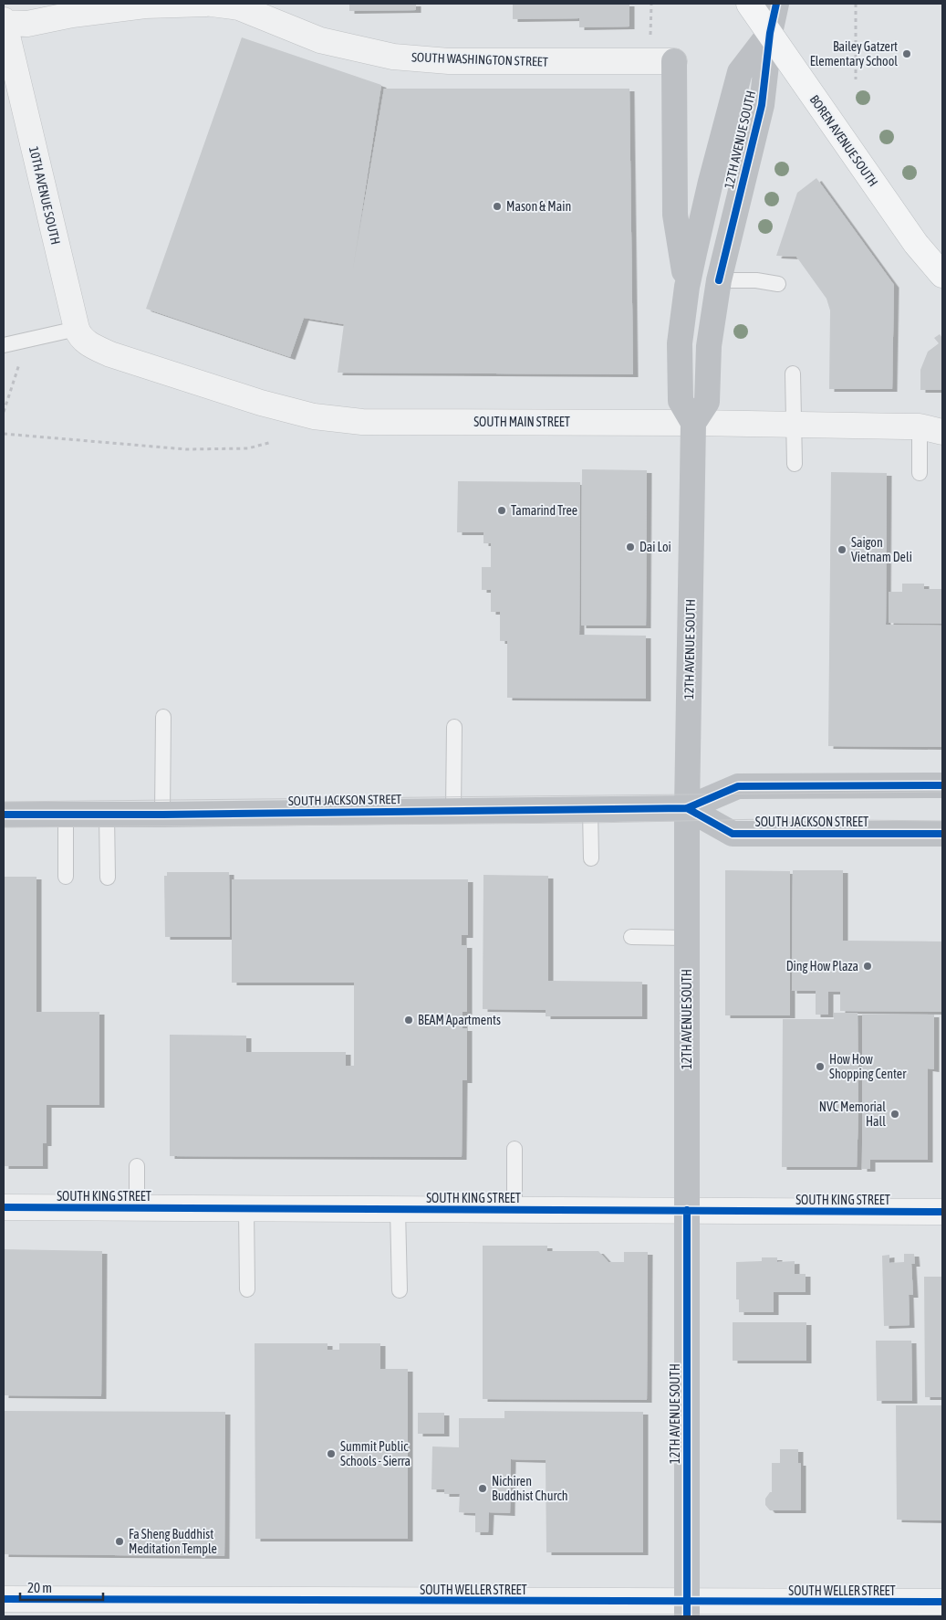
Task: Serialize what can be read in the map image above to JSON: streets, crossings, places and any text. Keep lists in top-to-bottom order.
{
  "streets": {
    "main road": ["12TH AVENUE SOUTH", "BOREN AVENUE SOUTH", "SOUTH JACKSON STREET"],
    "street": [
      "SOUTH WASHINGTON STREET",
      "10TH AVENUE SOUTH",
      "SOUTH MAIN STREET",
      "SOUTH KING STREET",
      "SOUTH WELLER STREET"
    ]
  },
  "crossings": [
    ["12TH AVENUE SOUTH", "BOREN AVENUE SOUTH"],
    ["12TH AVENUE SOUTH", "SOUTH MAIN STREET"],
    ["12TH AVENUE SOUTH", "SOUTH JACKSON STREET"],
    ["12TH AVENUE SOUTH", "SOUTH KING STREET"],
    ["12TH AVENUE SOUTH", "SOUTH WELLER STREET"],
    ["10TH AVENUE SOUTH", "SOUTH MAIN STREET"]
  ],
  "places": [
    "Bailey Gatzert Elementary School",
    "Mason & Main",
    "Tamarind Tree",
    "Dai Loi",
    "Saigon Vietnam Deli",
    "Ding How Plaza",
    "BEAM Apartments",
    "How How Shopping Center",
    "NVC Memorial Hall",
    "Summit Public Schools - Sierra",
    "Nichiren Buddhist Church",
    "Fa Sheng Buddhist Meditation Temple"
  ],
  "scale_bar": "20 m"
}
